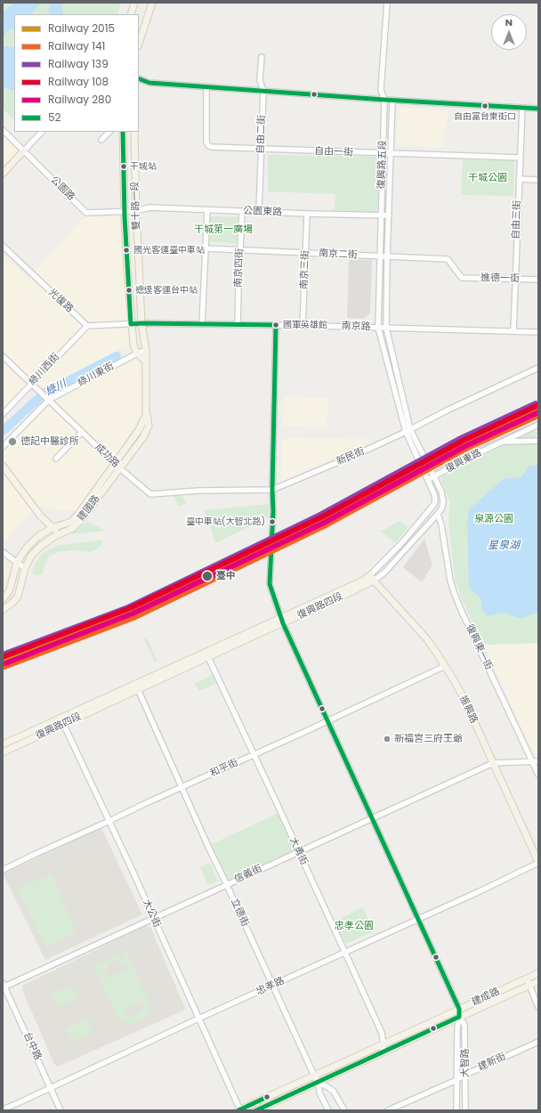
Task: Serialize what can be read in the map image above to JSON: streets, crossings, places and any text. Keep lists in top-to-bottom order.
{
  "streets": {
    "main road": [
      "雙十路一段",
      "建國路",
      "復興路四段",
      "振興路",
      "建成路"
    ],
    "street": [
      "自由二街",
      "自由一街",
      "復興路五段",
      "公園路",
      "公園東路",
      "自由三街",
      "南京二街",
      "南京四街",
      "南京三街",
      "進德一街",
      "光復路",
      "南京路",
      "綠川西街",
      "綠川東街",
      "成功路",
      "新民街",
      "復興東路",
      "復興東一街",
      "和平街",
      "大勇街",
      "信義街",
      "立德街",
      "大公街",
      "忠孝路",
      "台中路",
      "建新街",
      "大智路"
    ]
  },
  "crossings": [
    ["自由二街", "自由一街"],
    ["自由二街", "公園東路"],
    ["自由一街", "復興路五段"],
    ["自由一街", "自由三街"],
    ["復興路五段", "公園東路"],
    ["復興路五段", "南京二街"],
    ["復興路五段", "南京路"],
    ["復興路五段", "復興路四段"],
    ["公園路", "雙十路一段"],
    ["公園路", "公園東路"],
    ["雙十路一段", "公園東路"],
    ["雙十路一段", "南京路"],
    ["雙十路一段", "建國路"],
    ["公園東路", "南京四街"],
    ["公園東路", "南京三街"],
    ["自由三街", "進德一街"],
    ["自由三街", "南京路"],
    ["南京二街", "南京四街"],
    ["南京二街", "南京三街"],
    ["南京二街", "進德一街"],
    ["南京四街", "南京路"],
    ["南京三街", "南京路"],
    ["光復路", "綠川西街"],
    ["南京路", "建國路"],
    ["南京路", "復興路四段"],
    ["南京路", "大智路"],
    ["綠川西街", "成功路"],
    ["綠川東街", "成功路"],
    ["綠川東街", "建國路"],
    ["成功路", "新民街"],
    ["成功路", "建國路"],
    ["新民街", "復興路四段"],
    ["新民街", "大智路"],
    ["復興東路", "復興路四段"],
    ["復興路四段", "復興東一街"],
    ["復興路四段", "振興路"],
    ["復興路四段", "大勇街"],
    ["復興路四段", "立德街"],
    ["復興路四段", "大公街"],
    ["復興路四段", "大智路"],
    ["振興路", "和平街"],
    ["振興路", "信義街"],
    ["振興路", "忠孝路"],
    ["和平街", "大勇街"],
    ["和平街", "立德街"],
    ["和平街", "大公街"],
    ["和平街", "大智路"],
    ["大勇街", "信義街"],
    ["大勇街", "忠孝路"],
    ["大勇街", "建成路"],
    ["信義街", "立德街"],
    ["信義街", "大公街"],
    ["信義街", "台中路"],
    ["信義街", "大智路"],
    ["立德街", "忠孝路"],
    ["立德街", "建成路"],
    ["大公街", "忠孝路"],
    ["大公街", "建成路"],
    ["忠孝路", "台中路"],
    ["忠孝路", "大智路"],
    ["建成路", "大智路"],
    ["建新街", "大智路"]
  ],
  "water": ["綠川", "星泉湖"],
  "parks": [
    "干城公園",
    "干城第一廣場",
    "泉源公園",
    "忠孝公園"
  ],
  "places": [
    "自由富台東街口",
    "干城站",
    "國光客運臺中車站",
    "總達客運台中站",
    "國軍英雄館",
    "德記中醫診所",
    "臺中車站(大智北路)",
    "臺中",
    "新福宮三府王爺"
  ],
  "lines": [
    "transit line 52",
    "rail line 139",
    "rail line 108",
    "rail line 2015",
    "rail line 280",
    "rail line 141"
  ],
  "legend": [
    "Railway 2015",
    "Railway 141",
    "Railway 139",
    "Railway 108",
    "Railway 280",
    "52"
  ],
  "north": "top"
}
